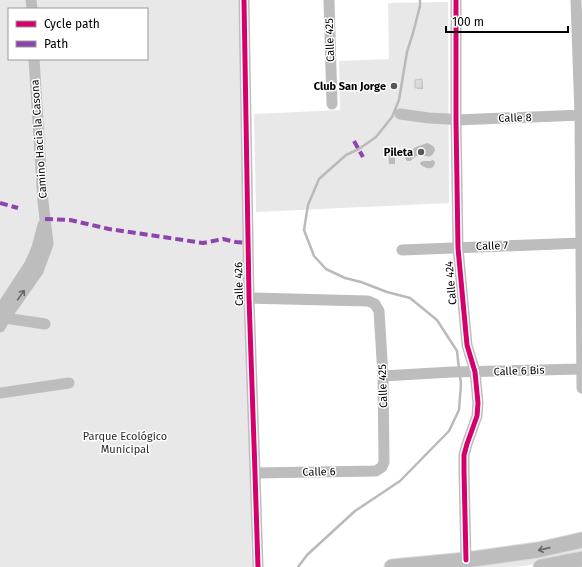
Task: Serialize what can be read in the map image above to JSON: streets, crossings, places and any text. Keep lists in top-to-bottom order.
{
  "streets": {
    "street": [
      "Calle 425",
      "Calle 8",
      "Camino Hacia la Casona",
      "Calle 7",
      "Calle 424",
      "Calle 426",
      "Calle 6 Bis",
      "Calle 6"
    ]
  },
  "crossings": [
    ["Calle 425", "Calle 426"],
    ["Calle 425", "Calle 6 Bis"],
    ["Calle 425", "Calle 6"],
    ["Calle 8", "Calle 424"],
    ["Calle 7", "Calle 424"],
    ["Calle 424", "Calle 6 Bis"],
    ["Calle 426", "Calle 6"]
  ],
  "parks": ["Parque Ecológico Municipal"],
  "places": ["Club San Jorge", "Pileta"],
  "legend": ["Cycle path", "Path"],
  "scale_bar": "100 m"
}
